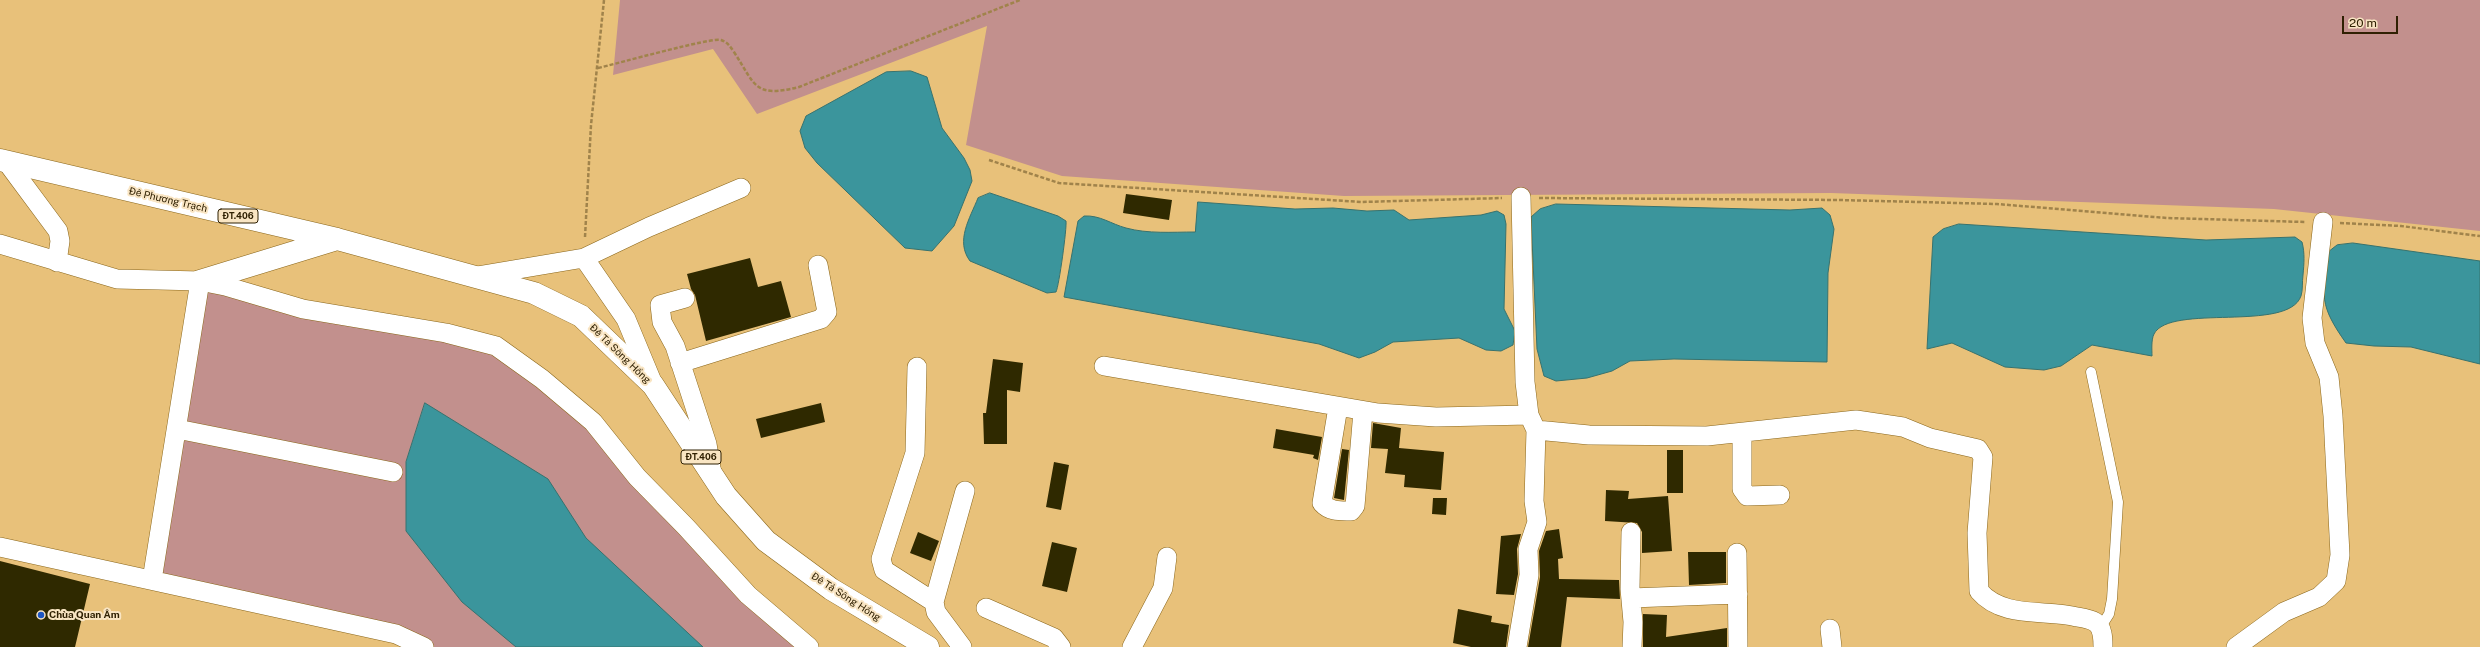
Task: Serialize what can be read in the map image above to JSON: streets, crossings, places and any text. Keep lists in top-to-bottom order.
{
  "streets": {
    "main road": ["Đê Phương Trạch", "ĐT.406", "Đê Tả Sông Hồng"]
  },
  "crossings": [
    ["Đê Phương Trạch", "Đê Tả Sông Hồng"]
  ],
  "places": ["Chùa Quan Âm"],
  "scale_bar": "20 m"
}
